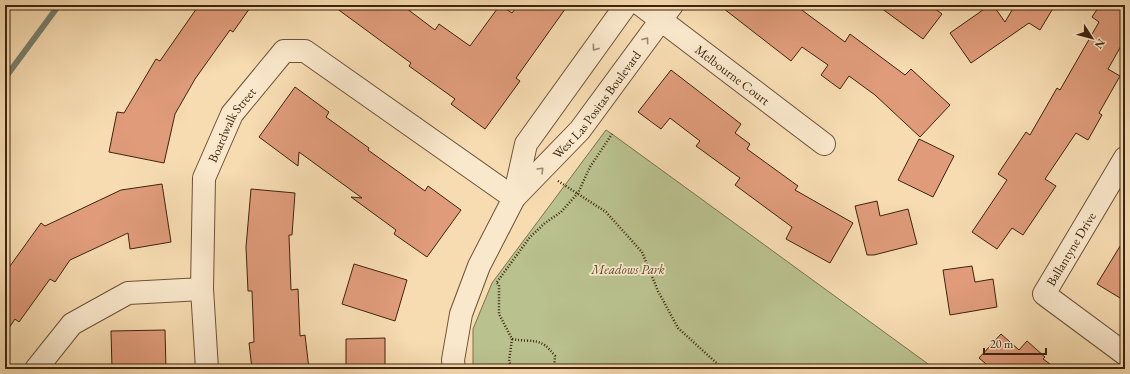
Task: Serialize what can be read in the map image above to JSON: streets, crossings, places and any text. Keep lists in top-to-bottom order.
{
  "streets": {
    "street": [
      "Melbourne Court",
      "West Las Positas Boulevard",
      "Boardwalk Street",
      "Ballantyne Drive"
    ]
  },
  "crossings": [
    ["Melbourne Court", "West Las Positas Boulevard"],
    ["West Las Positas Boulevard", "Boardwalk Street"]
  ],
  "parks": ["Meadows Park"],
  "scale_bar": "20 m",
  "north": "bottom right"
}
